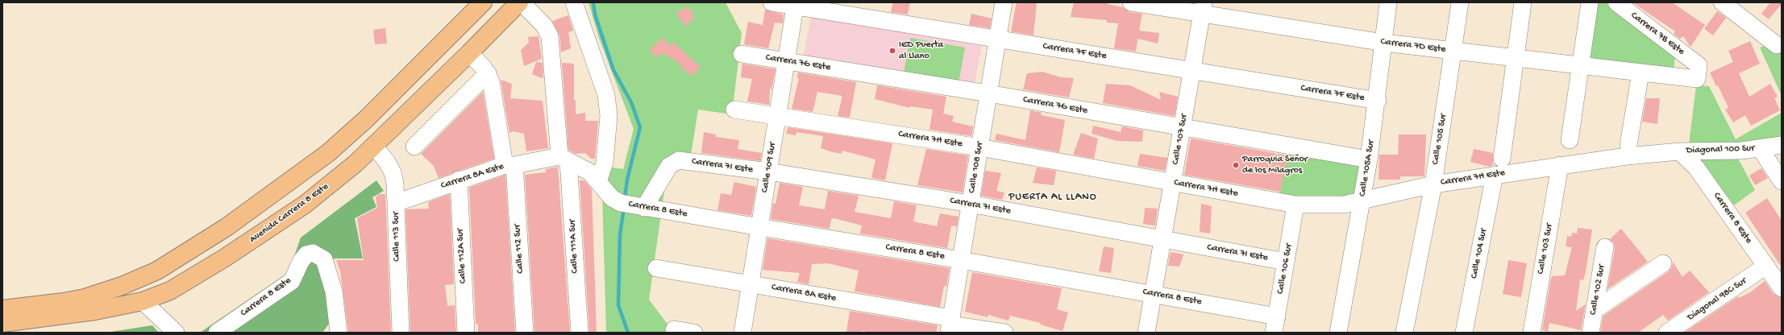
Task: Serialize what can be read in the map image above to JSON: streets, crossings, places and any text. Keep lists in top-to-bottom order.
{
  "streets": {
    "highway": ["Avenida Carrera 8 Este"],
    "street": [
      "Carrera 7B Este",
      "Carrera 7D Este",
      "Carrera 7F Este",
      "Carrera 7G Este",
      "Carrera 7H Este",
      "Calle 107 Sur",
      "Calle 105 Sur",
      "Diagonal 100 Sur",
      "Carrera 7I Este",
      "Calle 109 Sur",
      "Calle 108 Sur",
      "Calle 105A Sur",
      "Carrera 8A Este",
      "Carrera 8 Este",
      "Calle 113 Sur",
      "Calle 111A Sur",
      "Calle 112 Sur",
      "Calle 103 Sur",
      "Calle 104 Sur",
      "Calle 112A Sur",
      "Calle 106 Sur",
      "Calle 102 Sur",
      "Diagonal 98C Sur"
    ]
  },
  "crossings": [
    ["Carrera 7B Este", "Carrera 7D Este"],
    ["Carrera 7D Este", "Calle 107 Sur"],
    ["Carrera 7D Este", "Calle 105 Sur"],
    ["Carrera 7D Este", "Calle 105A Sur"],
    ["Carrera 7F Este", "Calle 107 Sur"],
    ["Carrera 7F Este", "Calle 109 Sur"],
    ["Carrera 7F Este", "Calle 108 Sur"],
    ["Carrera 7F Este", "Calle 105A Sur"],
    ["Carrera 7G Este", "Calle 107 Sur"],
    ["Carrera 7G Este", "Calle 109 Sur"],
    ["Carrera 7G Este", "Calle 108 Sur"],
    ["Carrera 7G Este", "Calle 105A Sur"],
    ["Carrera 7H Este", "Calle 107 Sur"],
    ["Carrera 7H Este", "Calle 105 Sur"],
    ["Carrera 7H Este", "Diagonal 100 Sur"],
    ["Carrera 7H Este", "Calle 109 Sur"],
    ["Carrera 7H Este", "Calle 108 Sur"],
    ["Carrera 7H Este", "Calle 105A Sur"],
    ["Carrera 7H Este", "Carrera 8 Este"],
    ["Carrera 7H Este", "Calle 103 Sur"],
    ["Carrera 7H Este", "Calle 104 Sur"],
    ["Carrera 7H Este", "Calle 106 Sur"],
    ["Calle 107 Sur", "Carrera 7I Este"],
    ["Calle 107 Sur", "Carrera 8 Este"],
    ["Diagonal 100 Sur", "Carrera 8 Este"],
    ["Carrera 7I Este", "Calle 109 Sur"],
    ["Carrera 7I Este", "Calle 108 Sur"],
    ["Carrera 7I Este", "Carrera 8 Este"],
    ["Carrera 7I Este", "Calle 106 Sur"],
    ["Calle 109 Sur", "Carrera 8A Este"],
    ["Calle 109 Sur", "Carrera 8 Este"],
    ["Calle 108 Sur", "Carrera 8A Este"],
    ["Calle 108 Sur", "Carrera 8 Este"],
    ["Carrera 8A Este", "Carrera 8 Este"],
    ["Carrera 8A Este", "Calle 113 Sur"],
    ["Carrera 8A Este", "Calle 111A Sur"],
    ["Carrera 8A Este", "Calle 112 Sur"],
    ["Carrera 8A Este", "Calle 112A Sur"],
    ["Carrera 8 Este", "Calle 111A Sur"],
    ["Carrera 8 Este", "Calle 106 Sur"],
    ["Carrera 8 Este", "Diagonal 98C Sur"],
    ["Avenida Carrera 8 Este", "Calle 113 Sur"],
    ["Avenida Carrera 8 Este", "Calle 111A Sur"],
    ["Avenida Carrera 8 Este", "Calle 112 Sur"]
  ],
  "districts": ["PUERTA AL LLANO"],
  "places": ["IED Puerta al Llano", "Parroquia Señor de los Milagros"]
}
